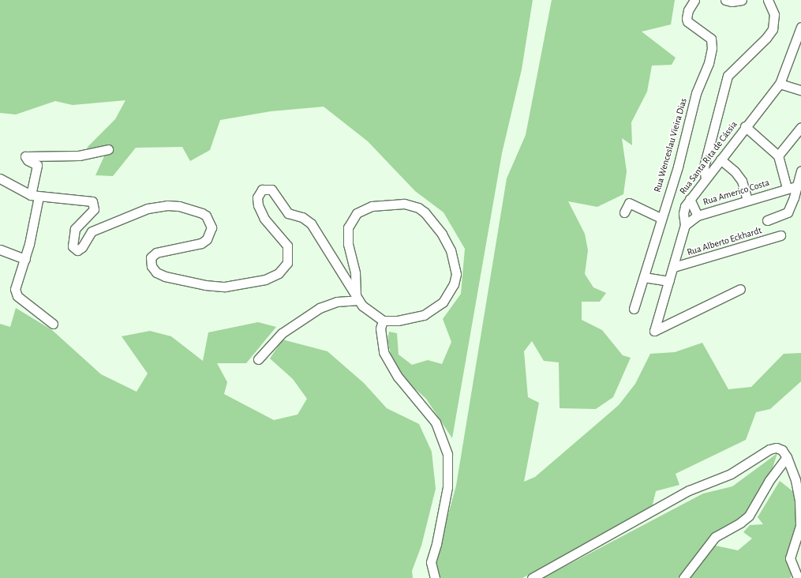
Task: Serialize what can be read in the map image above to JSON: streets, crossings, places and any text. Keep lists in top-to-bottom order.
{
  "streets": {
    "street": [
      "Rua Wenceslau Vieira Dias",
      "Rua Santa Rita de Cássia",
      "Rua Americo Costa",
      "Rua Alberto Eckhardt"
    ]
  },
  "crossings": [
    ["Rua Santa Rita de Cássia", "Rua Americo Costa"],
    ["Rua Santa Rita de Cássia", "Rua Alberto Eckhardt"]
  ]
}
